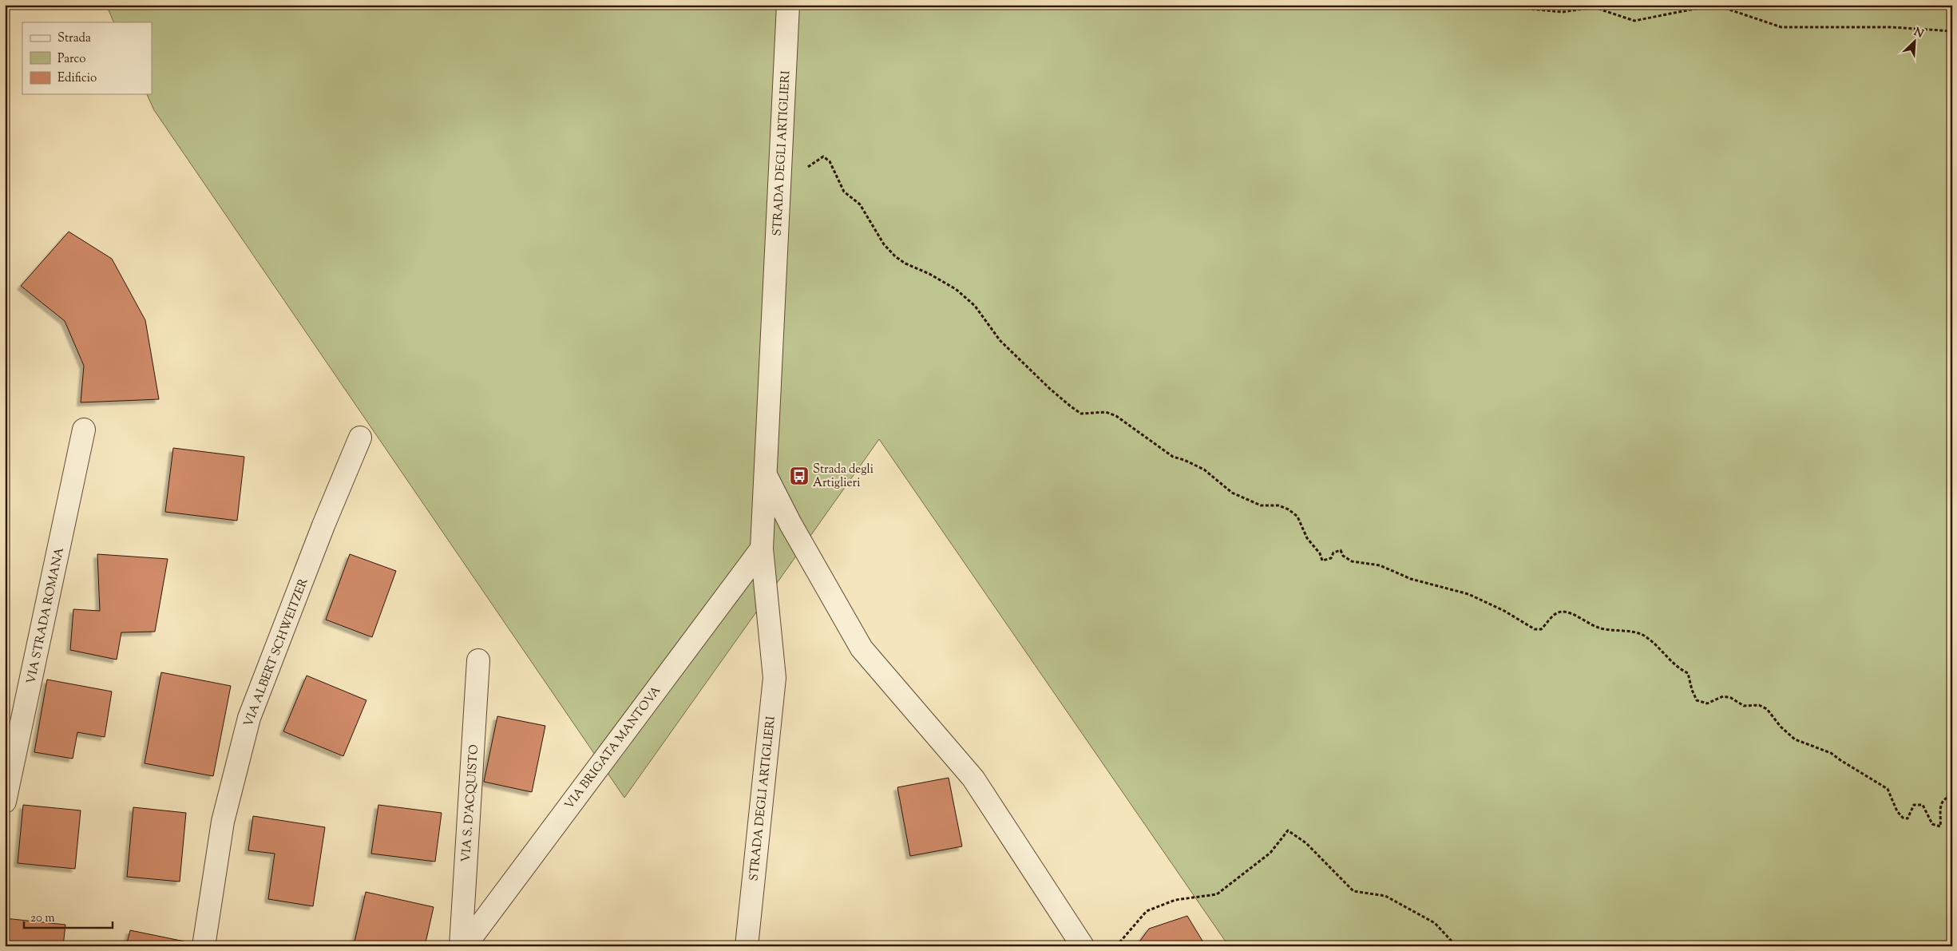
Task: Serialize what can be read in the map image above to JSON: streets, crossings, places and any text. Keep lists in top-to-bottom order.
{
  "streets": {
    "street": [
      "STRADA DEGLI ARTIGLIERI",
      "VIA STRADA ROMANA",
      "VIA ALBERT SCHWEITZER",
      "VIA BRIGATA MANTOVA",
      "VIA S. D'ACQUISTO"
    ]
  },
  "crossings": [
    ["STRADA DEGLI ARTIGLIERI", "VIA BRIGATA MANTOVA"]
  ],
  "places": {
    "bus stop": ["Strada degli Artiglieri"]
  },
  "legend": ["Strada", "Parco", "Edificio"],
  "scale_bar": "20 m",
  "north": "top right"
}
